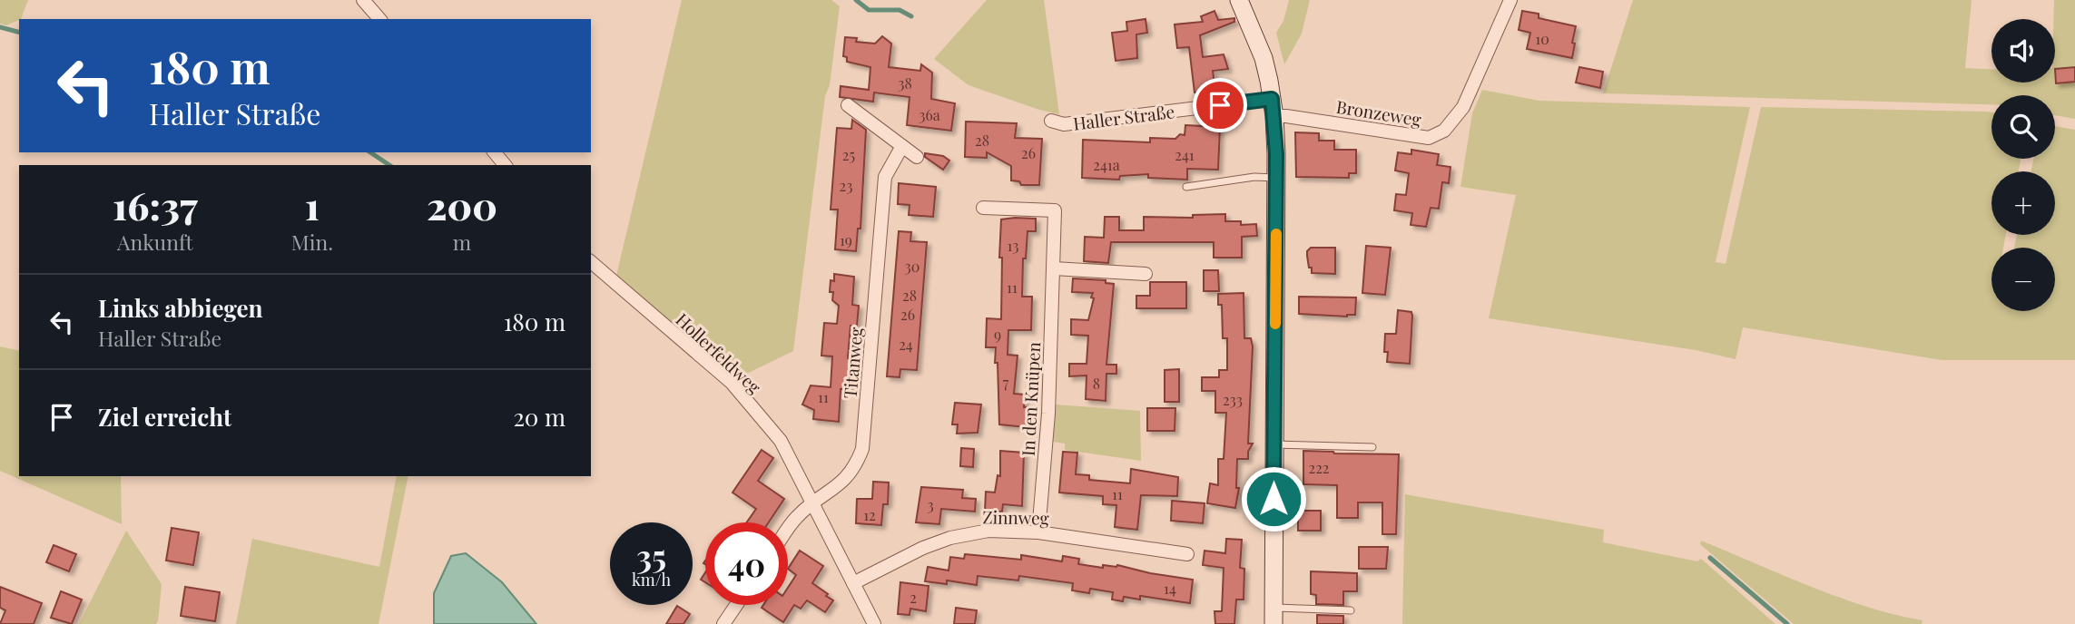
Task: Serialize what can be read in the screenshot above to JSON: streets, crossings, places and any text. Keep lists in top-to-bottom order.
{
  "streets": {
    "street": [
      "Bronzeweg",
      "Haller Straße",
      "Hollerfeldweg",
      "Titanweg",
      "In den Knüpen",
      "Zinnweg"
    ]
  },
  "crossings": [
    ["Bronzeweg", "Haller Straße"],
    ["Hollerfeldweg", "Titanweg"],
    ["Hollerfeldweg", "Zinnweg"],
    ["In den Knüpen", "Zinnweg"]
  ],
  "house_numbers": [
    "10",
    "38",
    "36a",
    "28",
    "26",
    "25",
    "241",
    "241a",
    "23",
    "19",
    "13",
    "30",
    "11",
    "28",
    "26",
    "9",
    "24",
    "7",
    "8",
    "11",
    "233",
    "222",
    "11",
    "3",
    "12",
    "14",
    "2"
  ],
  "page": {
    "map_buttons": ["+", "−"],
    "turn": ["180 m", "Haller Straße"],
    "eta": [
      "16:37",
      "Ankunft",
      "1",
      "Min.",
      "200",
      "m"
    ],
    "list": [
      {
        "name": "Links abbiegen",
        "note": "Haller Straße",
        "value": "180 m"
      },
      {
        "name": "Ziel erreicht",
        "value": "20 m"
      }
    ],
    "speed": "35 km/h",
    "limit": "40"
  }
}
